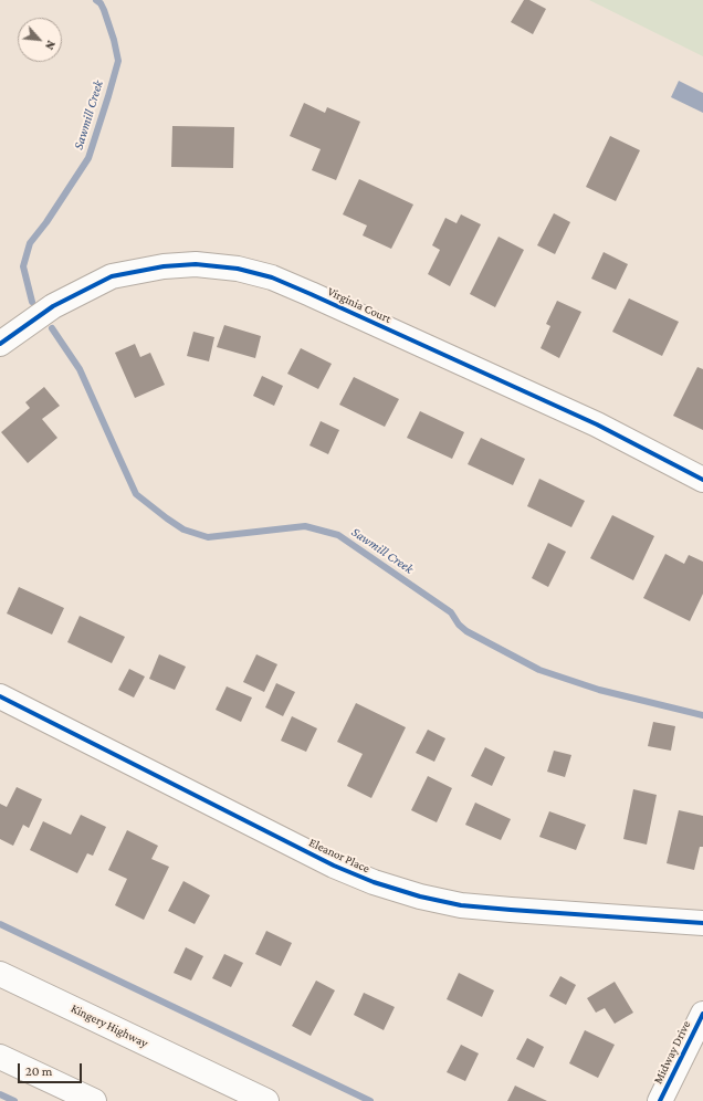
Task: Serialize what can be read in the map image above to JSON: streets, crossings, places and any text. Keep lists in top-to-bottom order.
{
  "streets": {
    "main road": [
      "Virginia Court",
      "Eleanor Place",
      "Kingery Highway",
      "Midway Drive"
    ]
  },
  "water": ["Sawmill Creek"],
  "scale_bar": "20 m",
  "north": "bottom right"
}
